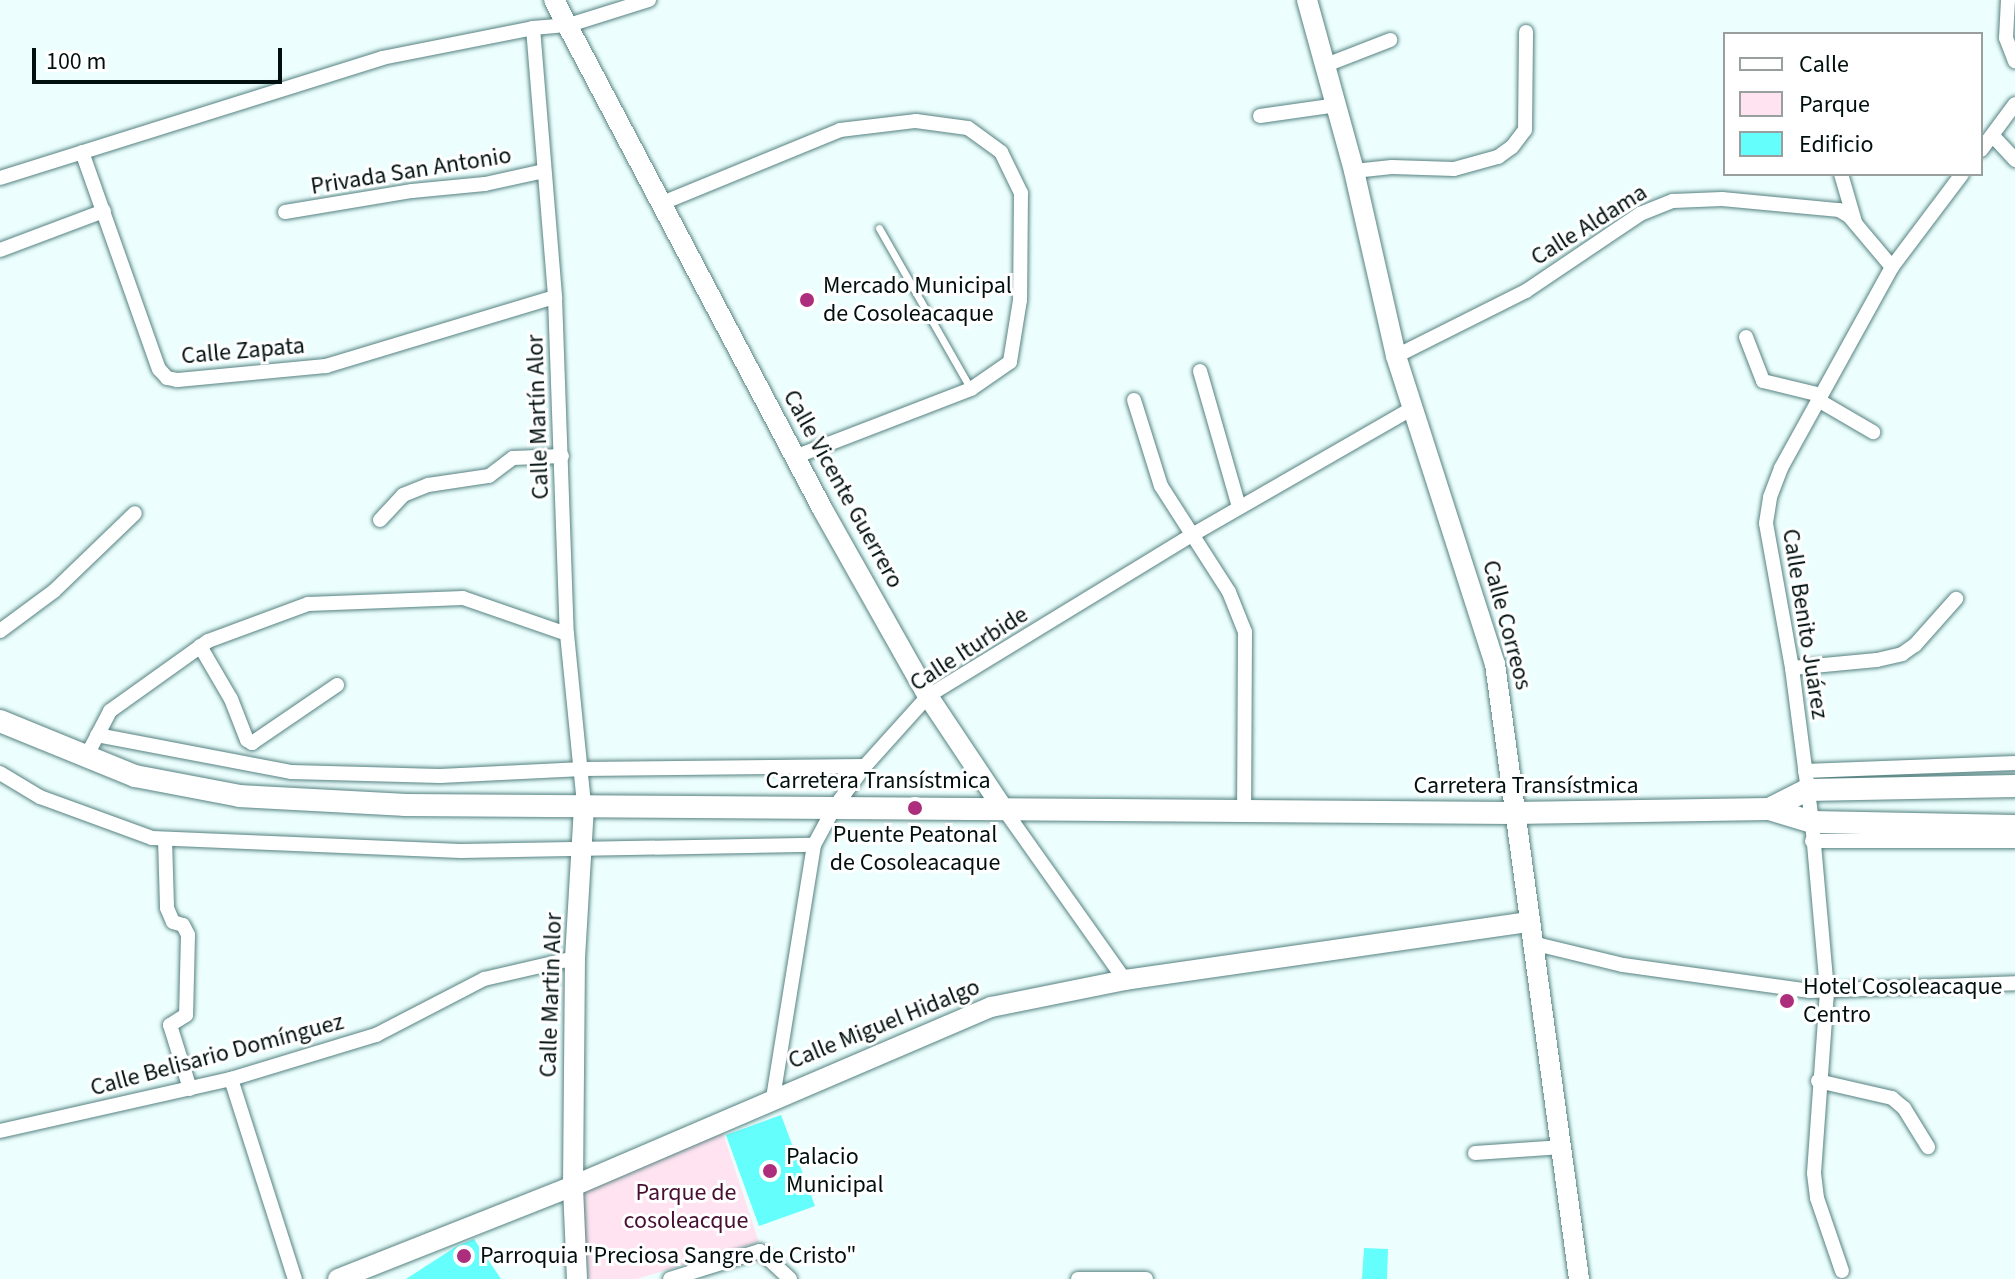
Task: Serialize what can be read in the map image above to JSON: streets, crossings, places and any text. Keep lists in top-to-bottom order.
{
  "streets": {
    "main road": [
      "Calle Vicente Guerrero",
      "Calle Correos",
      "Carretera Transístmica",
      "Calle Martin Alor",
      "Calle Miguel Hidalgo"
    ],
    "street": [
      "Privada San Antonio",
      "Calle Aldama",
      "Calle Zapata",
      "Calle Martín Alor",
      "Calle Benito Juárez",
      "Calle Iturbide",
      "Calle Belisario Domínguez"
    ]
  },
  "crossings": [
    ["Privada San Antonio", "Calle Martín Alor"],
    ["Calle Aldama", "Calle Benito Juárez"],
    ["Calle Aldama", "Calle Correos"],
    ["Calle Zapata", "Calle Martín Alor"],
    ["Calle Martín Alor", "Carretera Transístmica"],
    ["Calle Martín Alor", "Calle Martin Alor"],
    ["Calle Vicente Guerrero", "Calle Iturbide"],
    ["Calle Vicente Guerrero", "Carretera Transístmica"],
    ["Calle Vicente Guerrero", "Calle Miguel Hidalgo"],
    ["Calle Benito Juárez", "Carretera Transístmica"],
    ["Calle Correos", "Calle Iturbide"],
    ["Calle Correos", "Carretera Transístmica"],
    ["Calle Correos", "Calle Miguel Hidalgo"],
    ["Calle Iturbide", "Carretera Transístmica"],
    ["Calle Iturbide", "Calle Miguel Hidalgo"],
    ["Carretera Transístmica", "Calle Martin Alor"],
    ["Calle Martin Alor", "Calle Miguel Hidalgo"],
    ["Calle Martin Alor", "Calle Belisario Domínguez"]
  ],
  "parks": ["Parque de cosoleacque"],
  "places": [
    "Mercado Municipal de Cosoleacaque",
    "Puente Peatonal de Cosoleacaque",
    "Hotel Cosoleacaque Centro",
    "Palacio Municipal",
    "Parroquia \"Preciosa Sangre de Cristo\""
  ],
  "legend": ["Calle", "Parque", "Edificio"],
  "scale_bar": "100 m"
}
